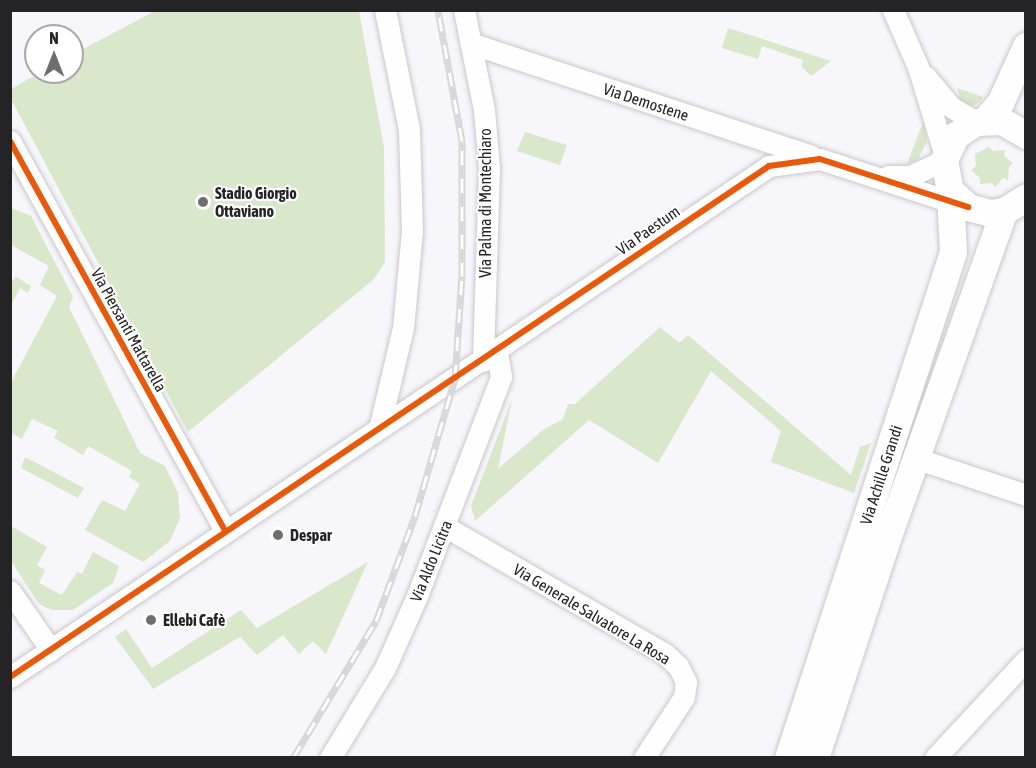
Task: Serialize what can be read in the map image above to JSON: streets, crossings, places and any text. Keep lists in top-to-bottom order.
{
  "streets": {
    "main road": ["Via Achille Grandi"],
    "street": [
      "Via Demostene",
      "Via Palma di Montechiaro",
      "Via Paestum",
      "Via Piersanti Mattarella",
      "Via Aldo Licitra",
      "Via Generale Salvatore La Rosa"
    ]
  },
  "crossings": [
    ["Via Demostene", "Via Palma di Montechiaro"],
    ["Via Demostene", "Via Paestum"],
    ["Via Palma di Montechiaro", "Via Paestum"],
    ["Via Palma di Montechiaro", "Via Aldo Licitra"],
    ["Via Paestum", "Via Piersanti Mattarella"],
    ["Via Paestum", "Via Achille Grandi"],
    ["Via Paestum", "Via Aldo Licitra"],
    ["Via Aldo Licitra", "Via Generale Salvatore La Rosa"]
  ],
  "places": ["Stadio Giorgio Ottaviano", "Despar", "Ellebi Cafè"],
  "north": "top"
}
